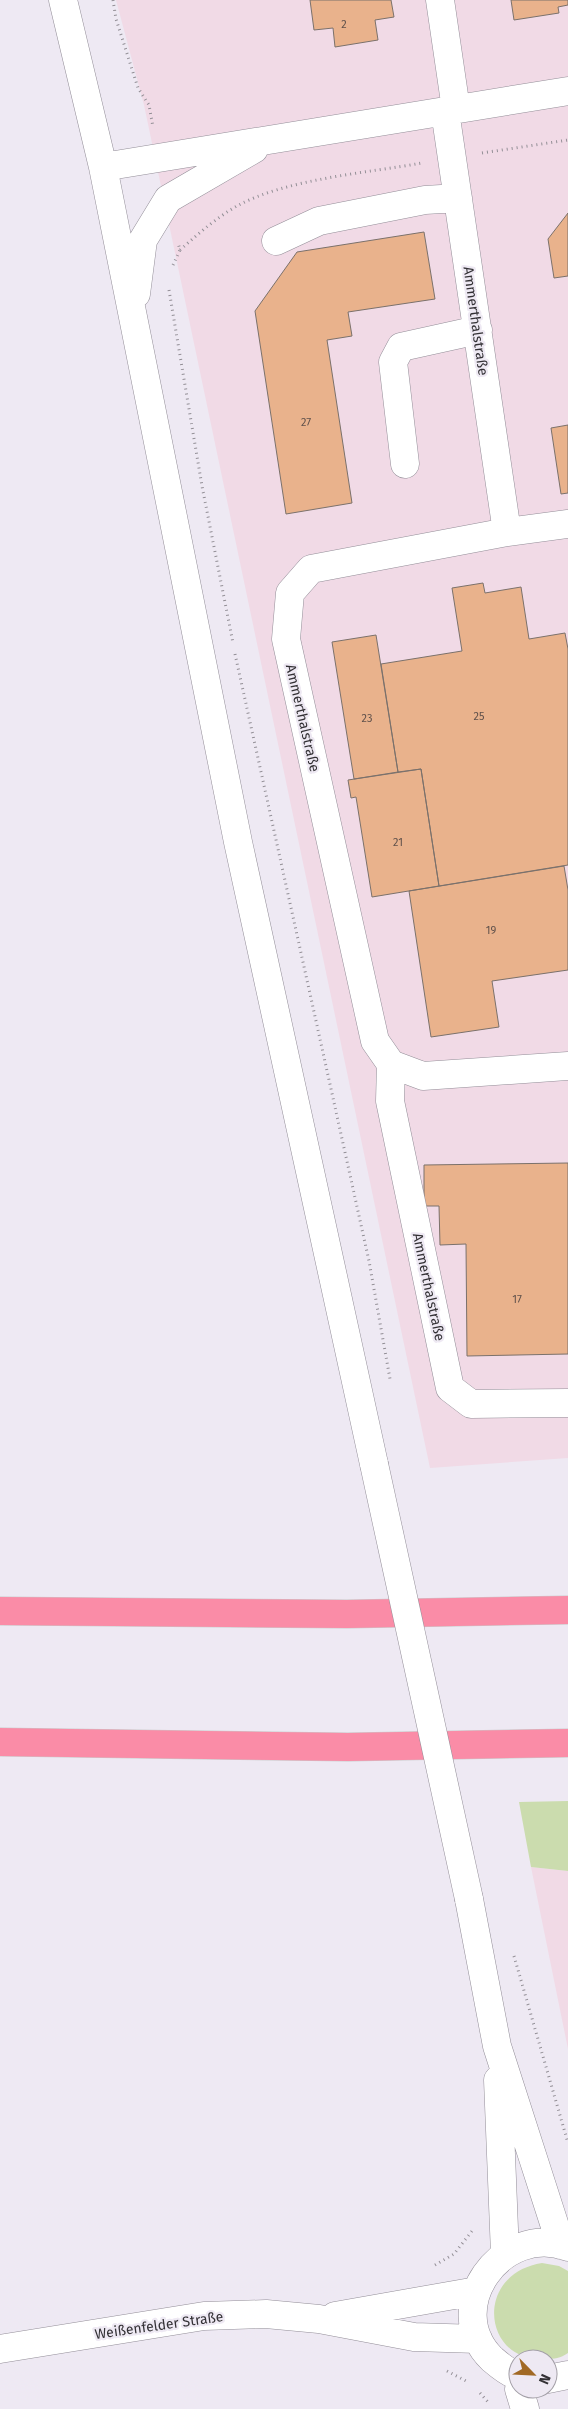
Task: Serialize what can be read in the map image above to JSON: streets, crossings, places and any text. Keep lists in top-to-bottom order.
{
  "streets": {
    "street": ["Ammerthalstraße", "Weißenfelder Straße"]
  },
  "house_numbers": [
    "2",
    "27",
    "25",
    "23",
    "21",
    "19",
    "17"
  ],
  "north": "bottom right"
}
